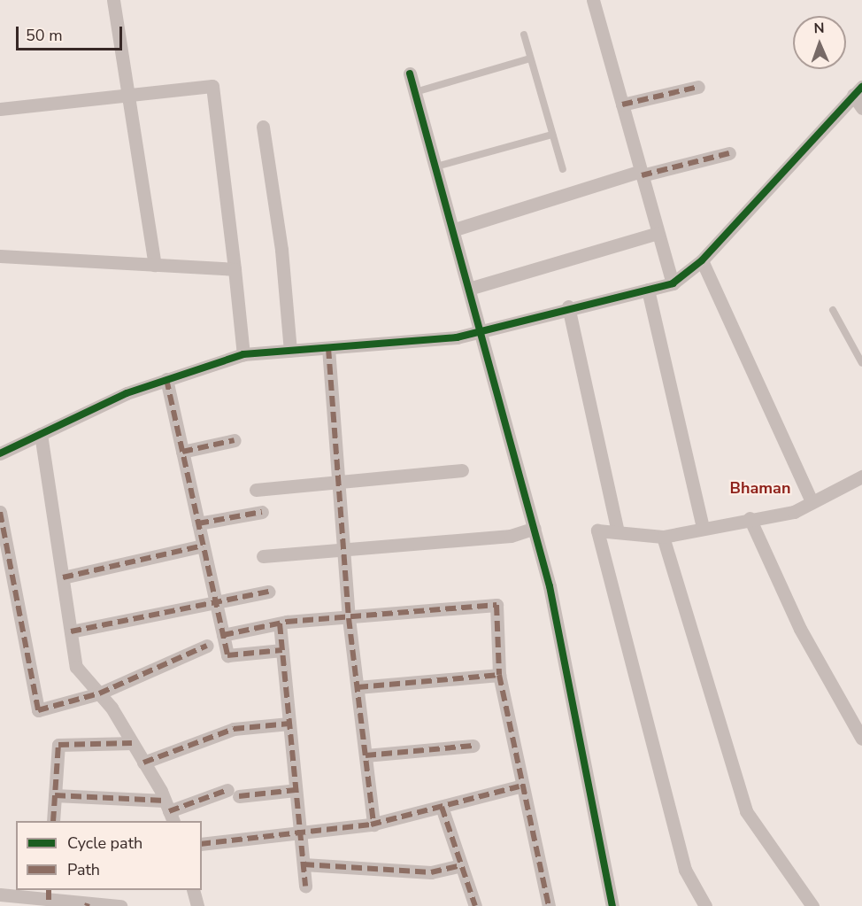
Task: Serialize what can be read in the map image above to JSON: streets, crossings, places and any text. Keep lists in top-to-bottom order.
{
  "districts": ["Bhaman"],
  "legend": ["Cycle path", "Path"],
  "scale_bar": "50 m",
  "north": "top"
}
